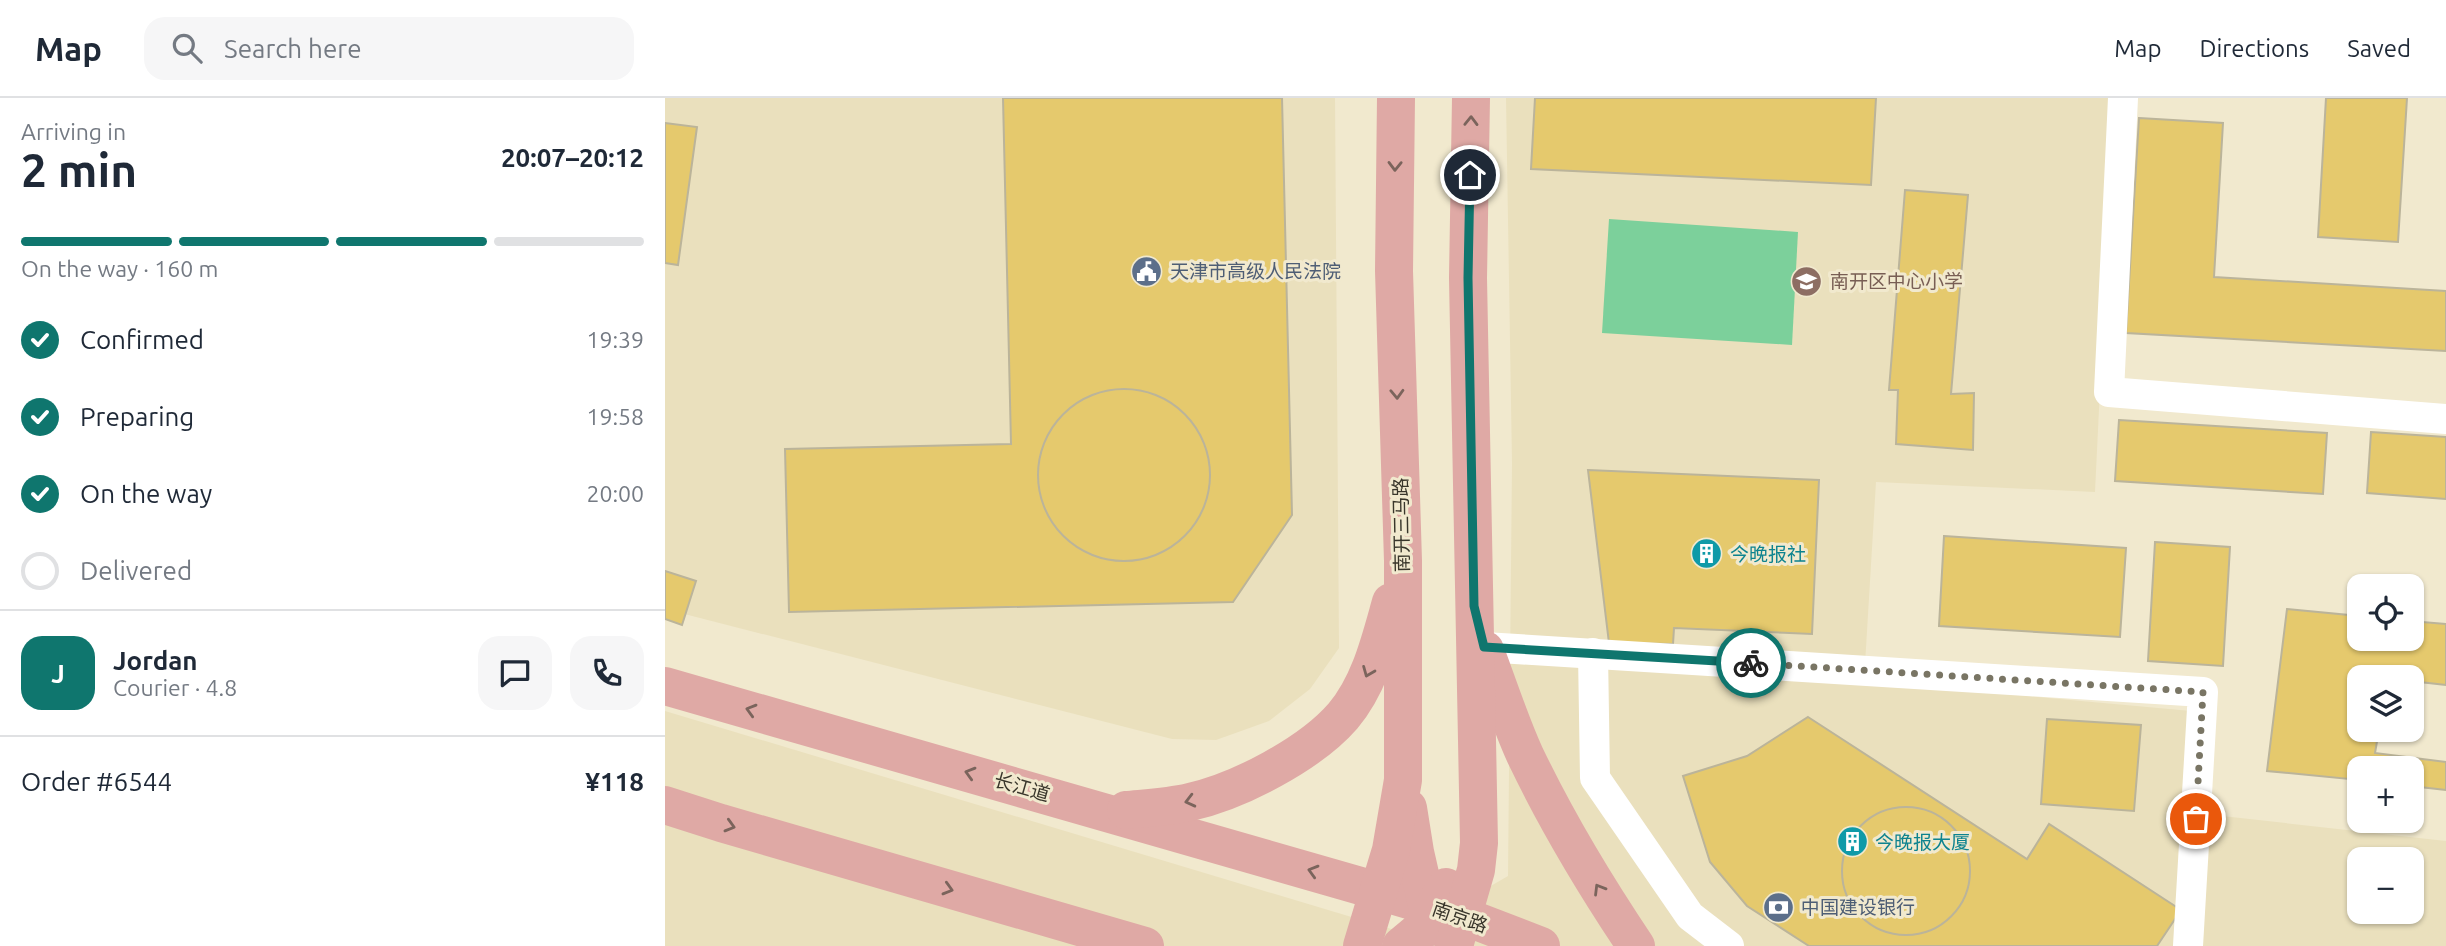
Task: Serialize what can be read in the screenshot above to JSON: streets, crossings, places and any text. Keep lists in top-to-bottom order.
{
  "streets": {
    "main road": ["南开三马路", "长江道", "南京路"]
  },
  "crossings": [
    ["南开三马路", "长江道"],
    ["南开三马路", "南京路"],
    ["长江道", "南京路"]
  ],
  "places": {
    "public building": ["天津市高级人民法院"],
    "school or university": ["南开区中心小学"],
    "building": ["今晚报社", "今晚报大厦"],
    "bank": ["中国建设银行"]
  },
  "page": {
    "header": "Map",
    "search": "Search here",
    "nav": ["Map", "Directions", "Saved"],
    "heading": ["2 min", "Arriving in", "20:07–20:12"],
    "panel": [
      "Jordan",
      "Courier · 4.8",
      "Order #6544",
      "¥118"
    ],
    "bar": "On the way · 160 m",
    "list": [
      ["Confirmed", "19:39"],
      ["Preparing", "19:58"],
      ["On the way", "20:00"],
      "Delivered"
    ],
    "map_buttons": ["+", "−"],
    "round": "J"
  }
}
